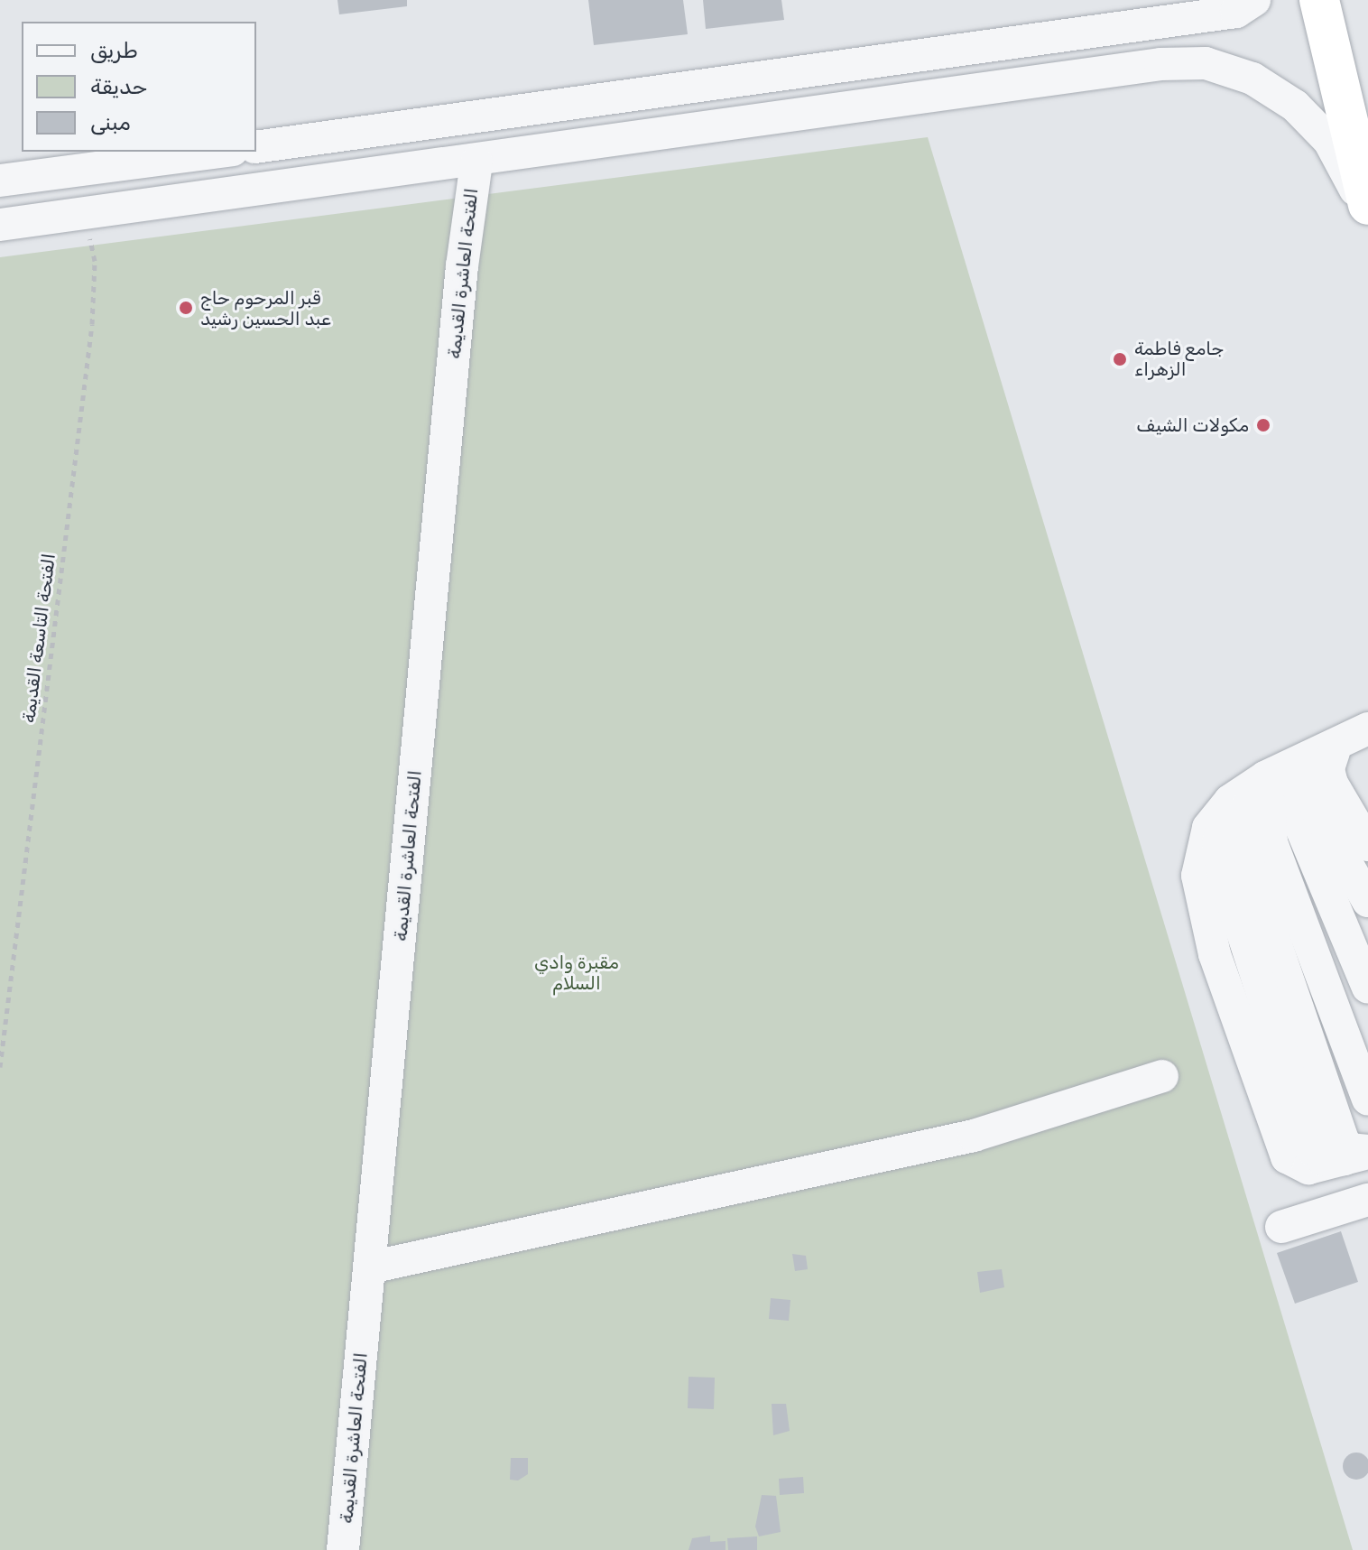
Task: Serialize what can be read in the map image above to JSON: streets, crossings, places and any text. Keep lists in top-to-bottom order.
{
  "streets": {
    "street": ["الفتحة العاشرة القديمة"],
    "path": ["الفتحة التاسعة القديمة"]
  },
  "parks": ["مقبرة وادي السلام"],
  "places": ["قبر المرحوم حاج عبد الحسين رشيد", "جامع فاطمة الزهراء", "مكولات الشيف"],
  "legend": ["طريق", "حديقة", "مبنى"]
}
